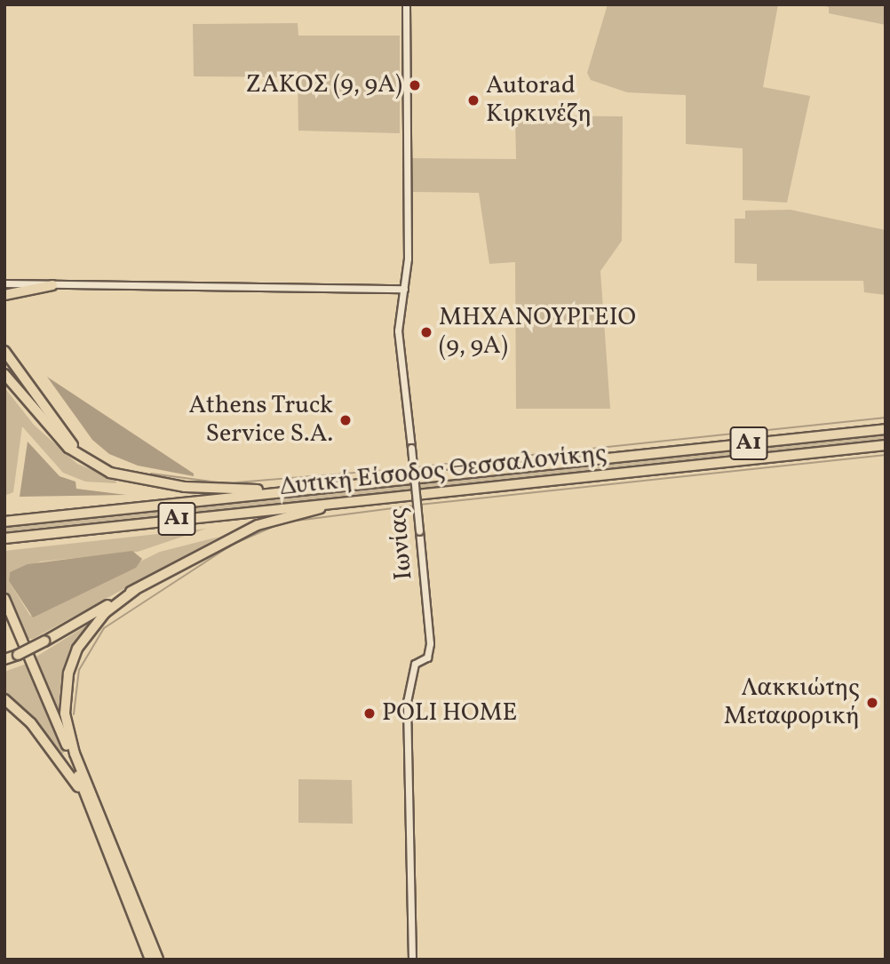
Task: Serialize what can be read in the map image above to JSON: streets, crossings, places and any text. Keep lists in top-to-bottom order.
{
  "streets": {
    "highway": ["Α1", "Δυτική Είσοδος Θεσσαλονίκης"],
    "street": ["Ιωνίας"]
  },
  "places": [
    "ΖΑΚΟΣ (9, 9Α)",
    "Autorad Κιρκινέζη",
    "ΜΗΧΑΝΟΥΡΓΕΙΟ (9, 9Α)",
    "Athens Truck Service S.A.",
    "Λακκιώτης Μεταφορική",
    "POLI HOME"
  ]
}
